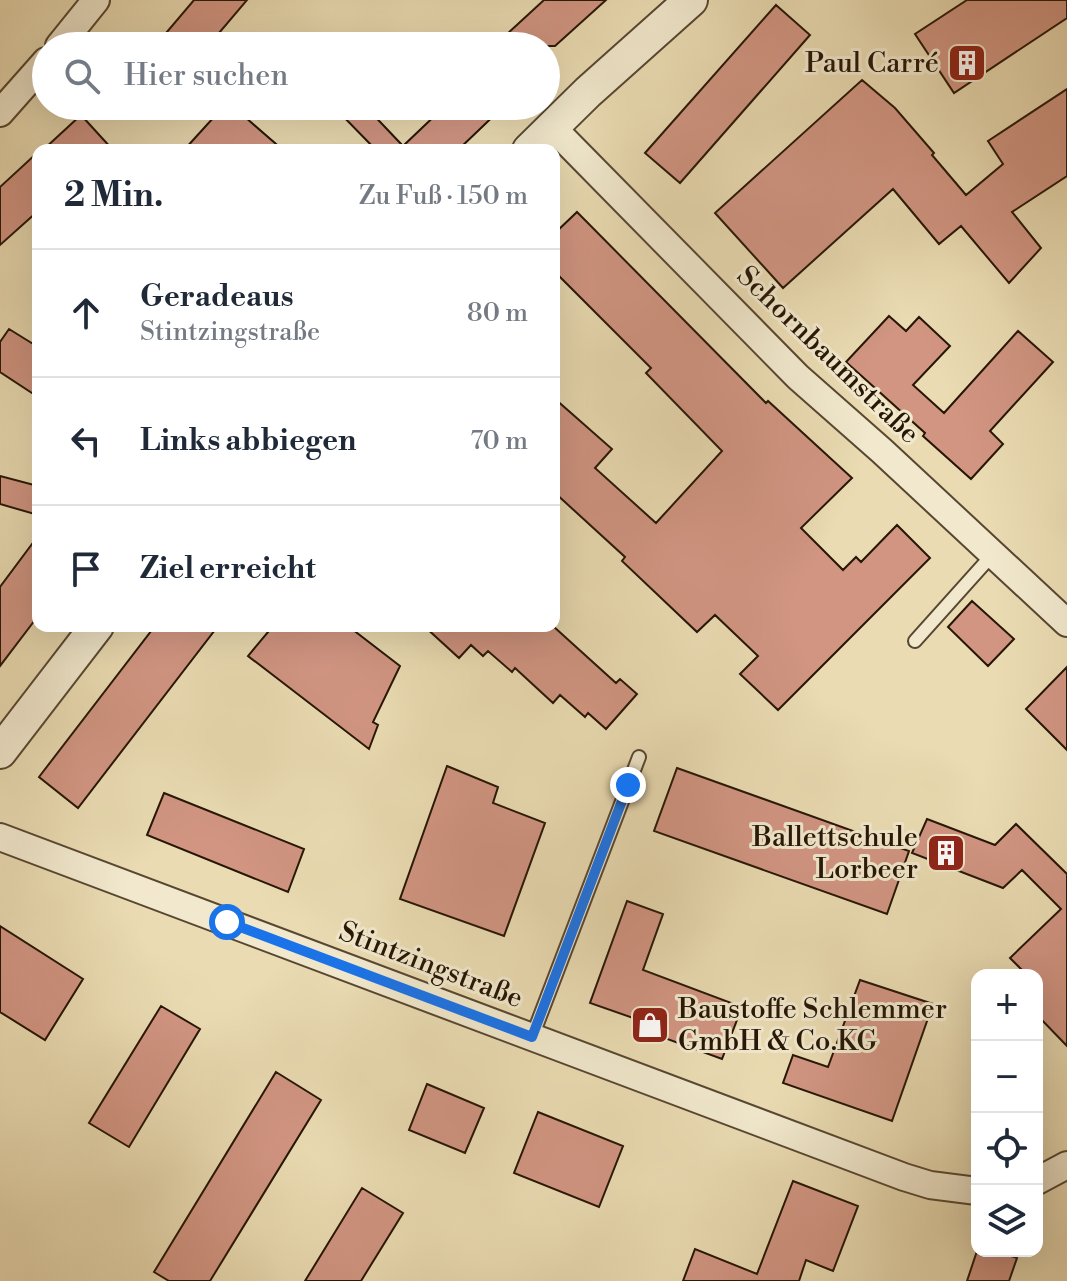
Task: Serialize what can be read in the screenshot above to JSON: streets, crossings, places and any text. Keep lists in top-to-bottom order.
{
  "streets": {
    "street": ["Schornbaumstraße", "Stintzingstraße"]
  },
  "places": {
    "building": ["Paul Carré", "Ballettschule Lorbeer"],
    "shop": ["Baustoffe Schlemmer GmbH & Co.KG"]
  },
  "page": {
    "search": "Hier suchen",
    "heading": ["2 Min.", "Zu Fuß · 150 m"],
    "list": [
      ["Geradeaus", "Stintzingstraße", "80 m"],
      ["Links abbiegen", "70 m"],
      "Ziel erreicht"
    ],
    "map_buttons": ["+", "−"]
  }
}
